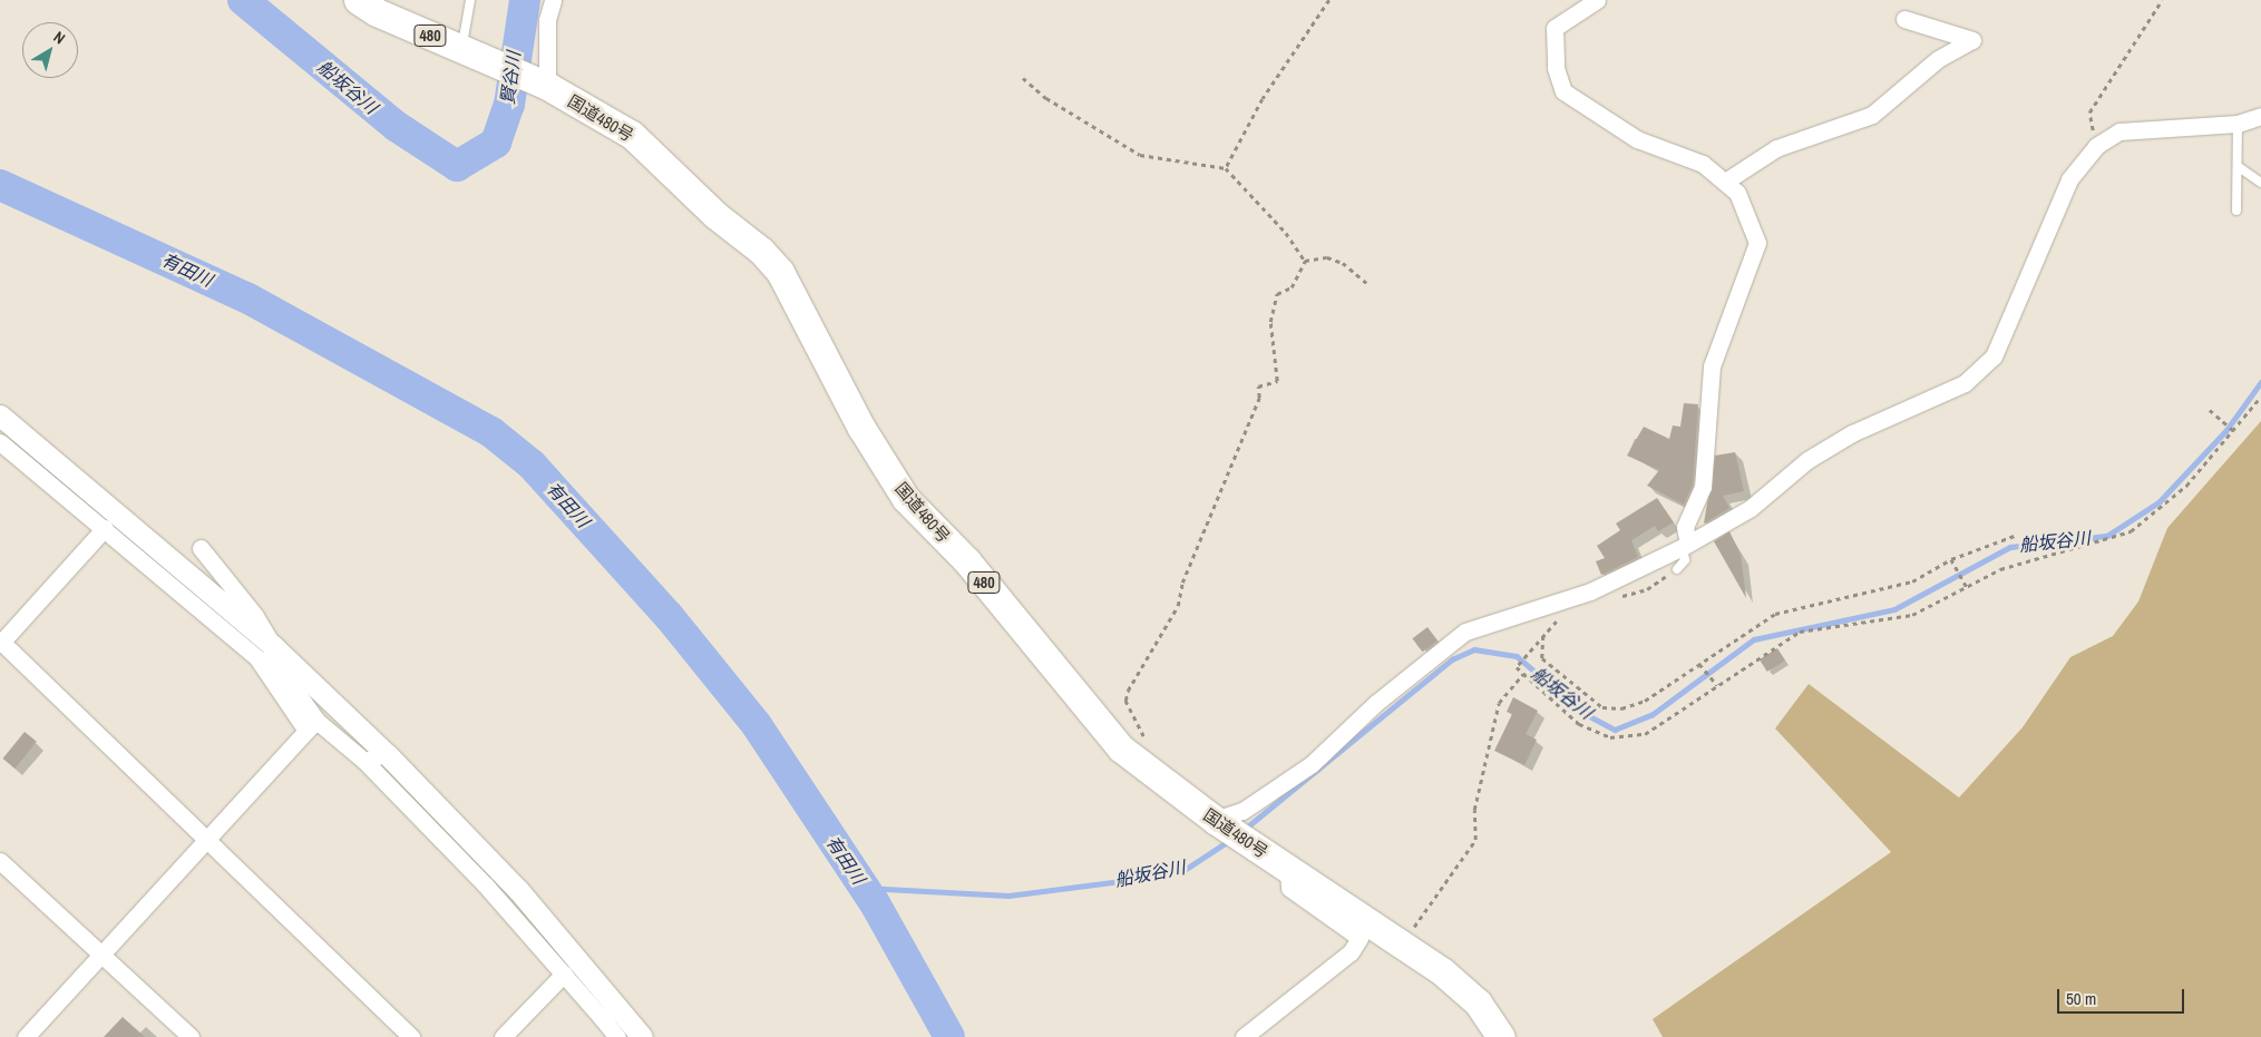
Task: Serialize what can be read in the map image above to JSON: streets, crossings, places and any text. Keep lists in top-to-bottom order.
{
  "streets": {
    "highway": ["480", "国道480号"]
  },
  "water": ["賢谷川", "船坂谷川", "有田川"],
  "scale_bar": "50 m",
  "north": "top right"
}
